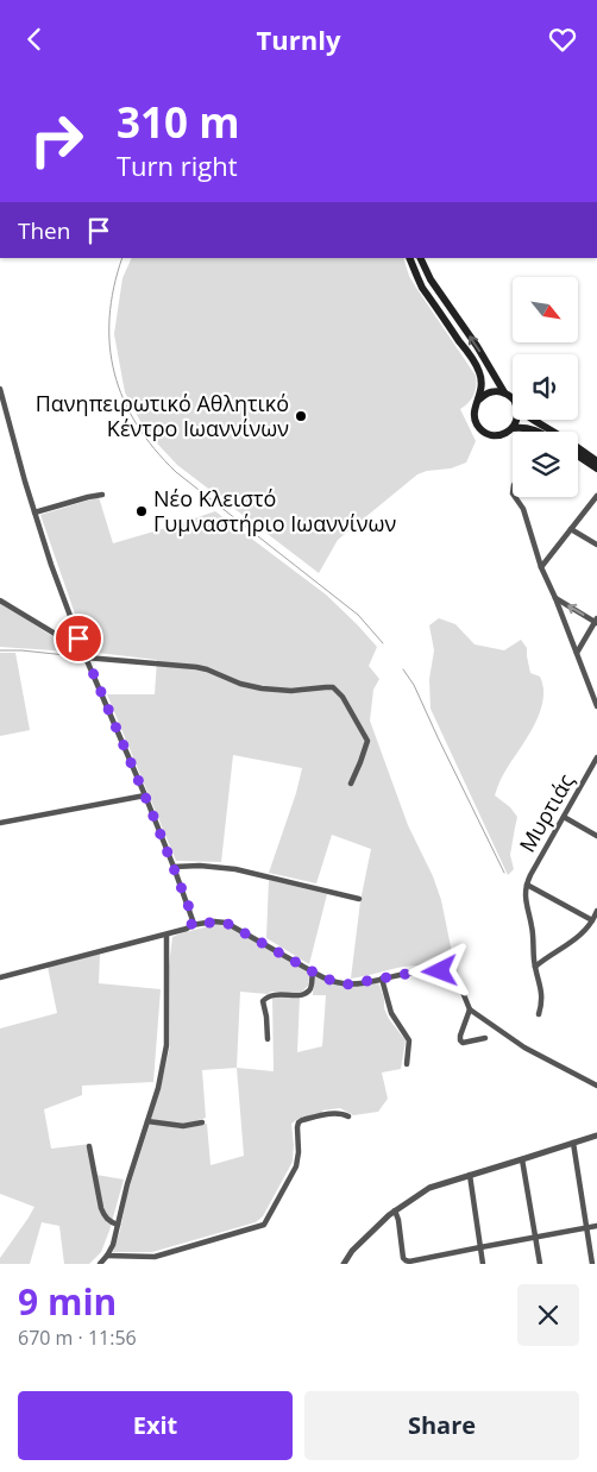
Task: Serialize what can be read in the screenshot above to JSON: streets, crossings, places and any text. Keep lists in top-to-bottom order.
{
  "streets": {
    "street": ["Μυρτιάς"]
  },
  "places": ["Πανηπειρωτικό Αθλητικό Κέντρο Ιωαννίνων", "Νέο Κλειστό Γυμναστήριο Ιωαννίνων"],
  "north": "bottom right",
  "page": {
    "header": "Turnly",
    "turn": ["310 m", "Turn right"],
    "then": "Then",
    "heading": ["9 min", "670 m · 11:56"],
    "buttons": ["Exit", "Share"]
  }
}
